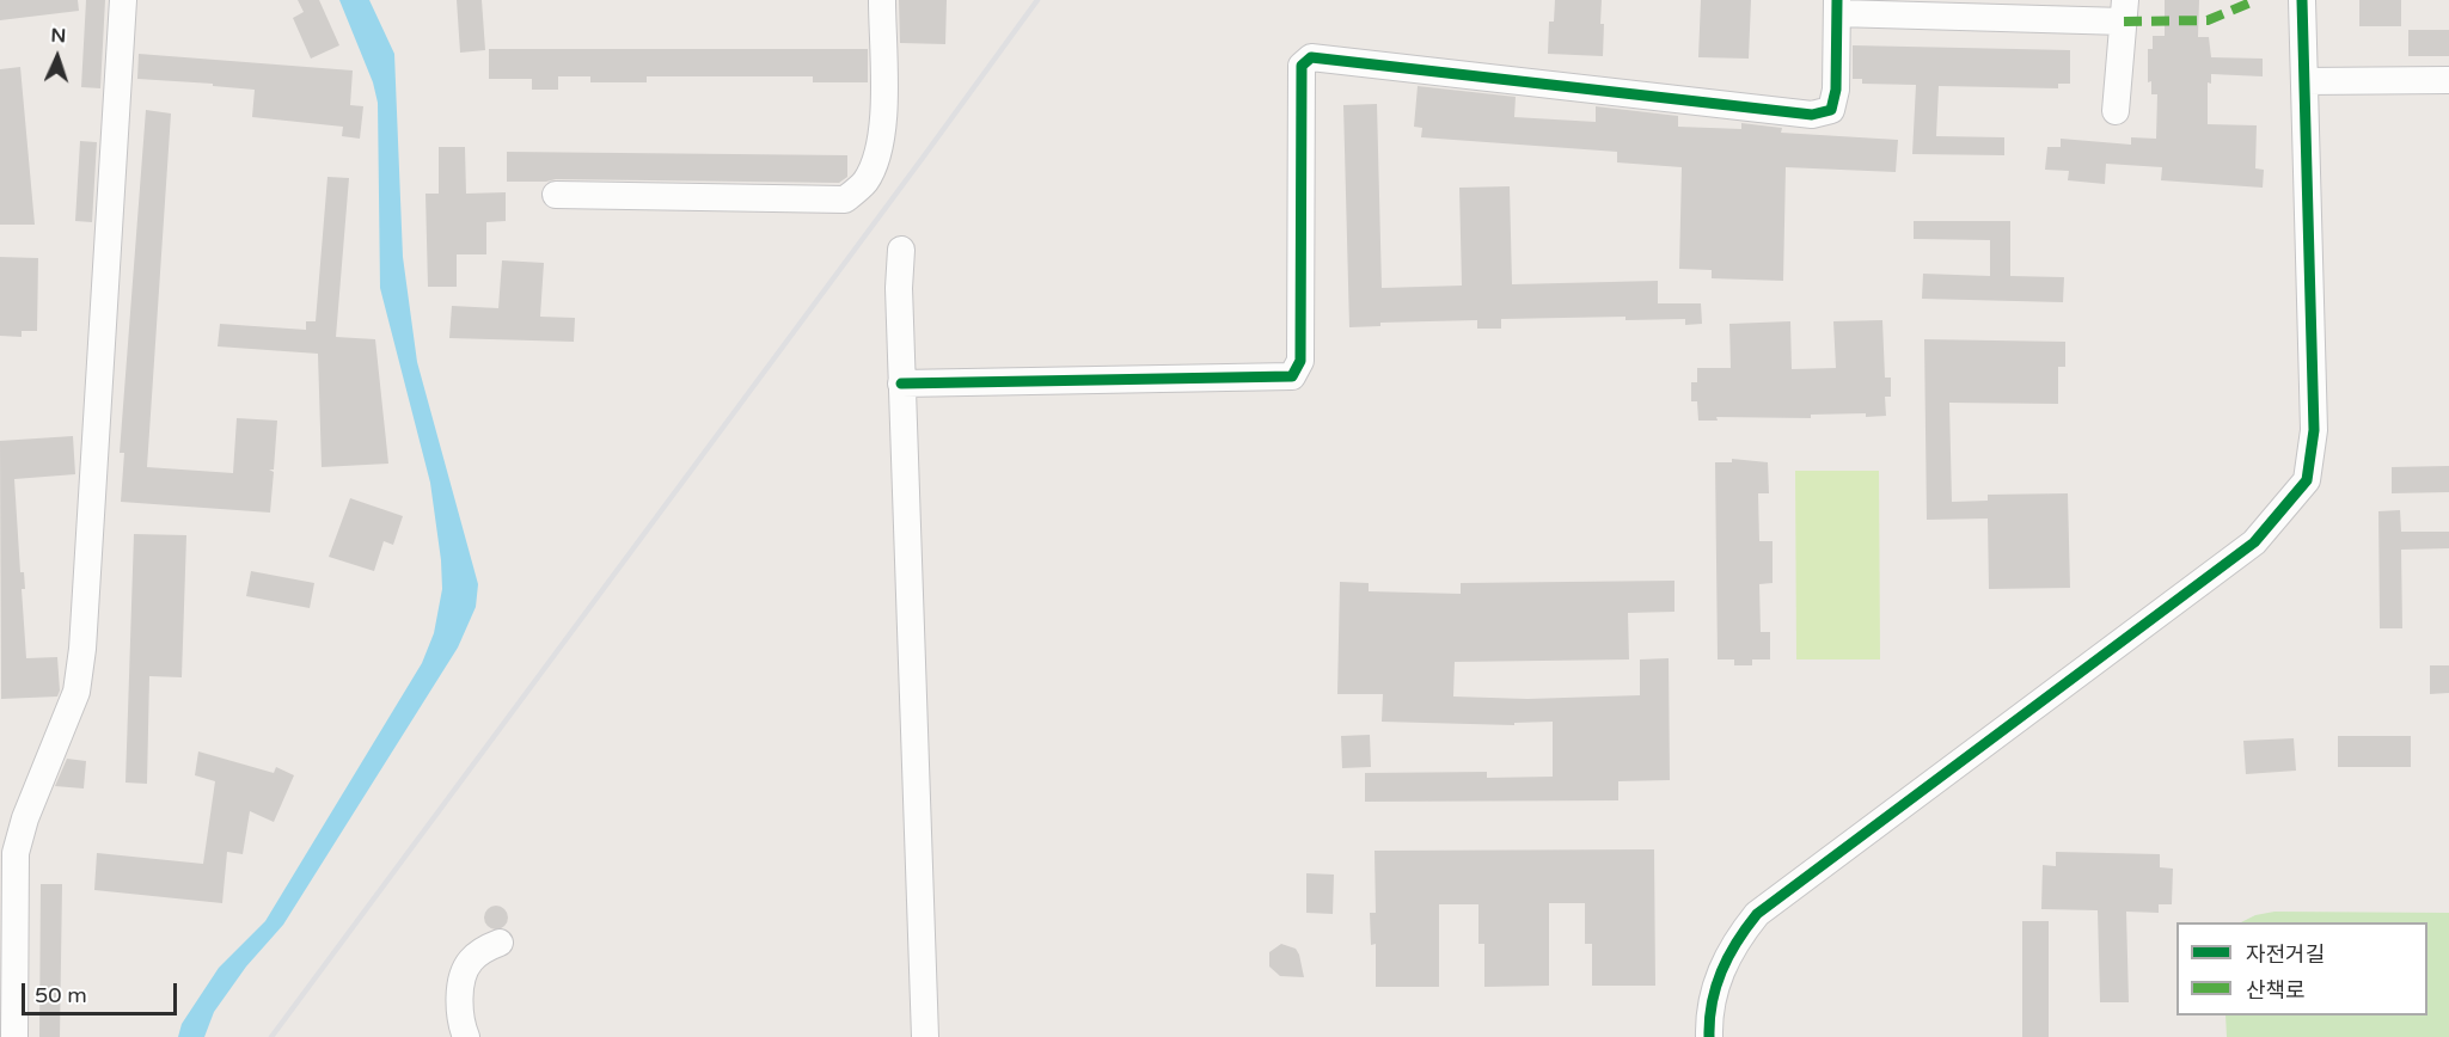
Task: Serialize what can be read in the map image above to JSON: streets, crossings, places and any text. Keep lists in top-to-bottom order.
{
  "legend": ["자전거길", "산책로"],
  "scale_bar": "50 m",
  "north": "top"
}
